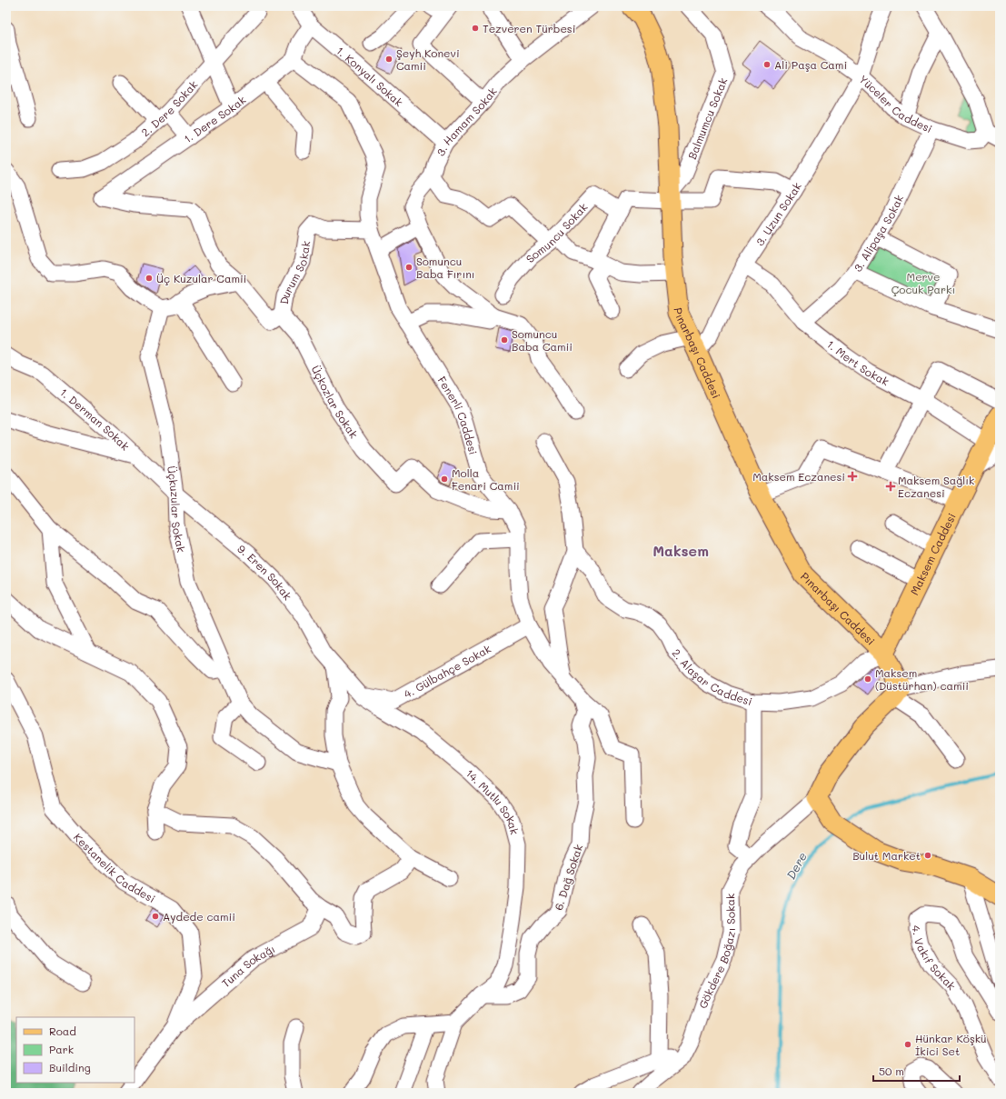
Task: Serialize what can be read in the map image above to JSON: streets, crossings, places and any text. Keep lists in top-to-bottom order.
{
  "streets": {
    "main road": ["Pınarbaşı Caddesi", "Maksem Caddesi"],
    "street": [
      "1. Konyalı Sokak",
      "Yüceler Caddesi",
      "2. Dere Sokak",
      "Balmumcu Sokak",
      "1. Dere Sokak",
      "3. Hamam Sokak",
      "3. Uzun Sokak",
      "Somuncu Sokak",
      "3. Alipaşa Sokak",
      "Durum Sokak",
      "1. Mert Sokak",
      "Üçkozlar Sokak",
      "Fenerli Caddesi",
      "1. Derman Sokak",
      "Üçkuzular Sokak",
      "9. Eren Sokak",
      "4. Gülbahçe Sokak",
      "2. Alaşar Caddesi",
      "14. Mutlu Sokak",
      "Kestanelik Caddesi",
      "6. Dağ Sokak",
      "Gökdere Boğazı Sokak",
      "4. Vakıf Sokak",
      "Tuna Sokağı"
    ]
  },
  "crossings": [
    ["1. Konyalı Sokak", "3. Hamam Sokak"],
    ["Yüceler Caddesi", "3. Uzun Sokak"],
    ["Yüceler Caddesi", "3. Alipaşa Sokak"],
    ["Balmumcu Sokak", "Pınarbaşı Caddesi"],
    ["3. Uzun Sokak", "Pınarbaşı Caddesi"],
    ["3. Uzun Sokak", "1. Mert Sokak"],
    ["3. Alipaşa Sokak", "1. Mert Sokak"],
    ["Durum Sokak", "Üçkozlar Sokak"],
    ["Pınarbaşı Caddesi", "Maksem Caddesi"],
    ["Pınarbaşı Caddesi", "2. Alaşar Caddesi"],
    ["1. Mert Sokak", "Maksem Caddesi"],
    ["Üçkozlar Sokak", "Fenerli Caddesi"],
    ["Fenerli Caddesi", "4. Gülbahçe Sokak"],
    ["1. Derman Sokak", "Üçkuzular Sokak"],
    ["1. Derman Sokak", "9. Eren Sokak"],
    ["Üçkuzular Sokak", "9. Eren Sokak"],
    ["Maksem Caddesi", "2. Alaşar Caddesi"],
    ["9. Eren Sokak", "14. Mutlu Sokak"],
    ["4. Gülbahçe Sokak", "14. Mutlu Sokak"],
    ["14. Mutlu Sokak", "6. Dağ Sokak"],
    ["Kestanelik Caddesi", "Tuna Sokağı"]
  ],
  "districts": ["Maksem"],
  "water": ["Dere"],
  "parks": ["Merve Çocuk Parkı"],
  "places": {
    "other": [
      "Tezveren Türbesi",
      "Şeyh Konevi Camii",
      "Ali Paşa Cami",
      "Somuncu Baba Fırını",
      "Üç Kuzular Camii",
      "Somuncu Baba Camii",
      "Molla Fenari Camii",
      "Maksem (Düstürhan) camii",
      "Bulut Market",
      "Aydede camii",
      "Hünkar Köşkü İkici Set"
    ],
    "health": ["Maksem Eczanesi", "Maksem Sağlık Eczanesi"]
  },
  "legend": ["Road", "Park", "Building"],
  "scale_bar": "50 m"
}
